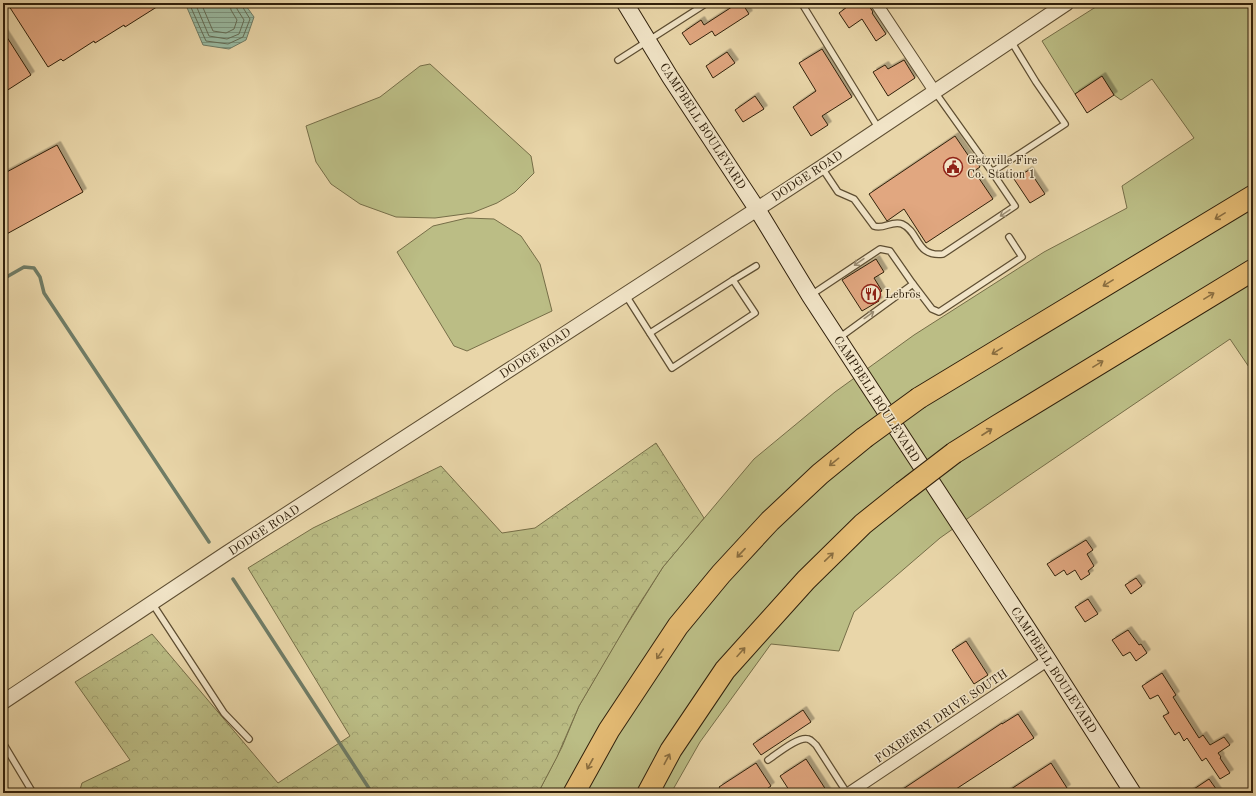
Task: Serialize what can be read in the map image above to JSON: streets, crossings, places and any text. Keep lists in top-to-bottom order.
{
  "streets": {
    "main road": ["CAMPBELL BOULEVARD"],
    "street": ["DODGE ROAD", "FOXBERRY DRIVE SOUTH"]
  },
  "crossings": [
    ["CAMPBELL BOULEVARD", "DODGE ROAD"],
    ["CAMPBELL BOULEVARD", "FOXBERRY DRIVE SOUTH"]
  ],
  "places": {
    "public building": ["Getzville Fire Co. Station 1"],
    "restaurant": ["Lebros"]
  }
}
